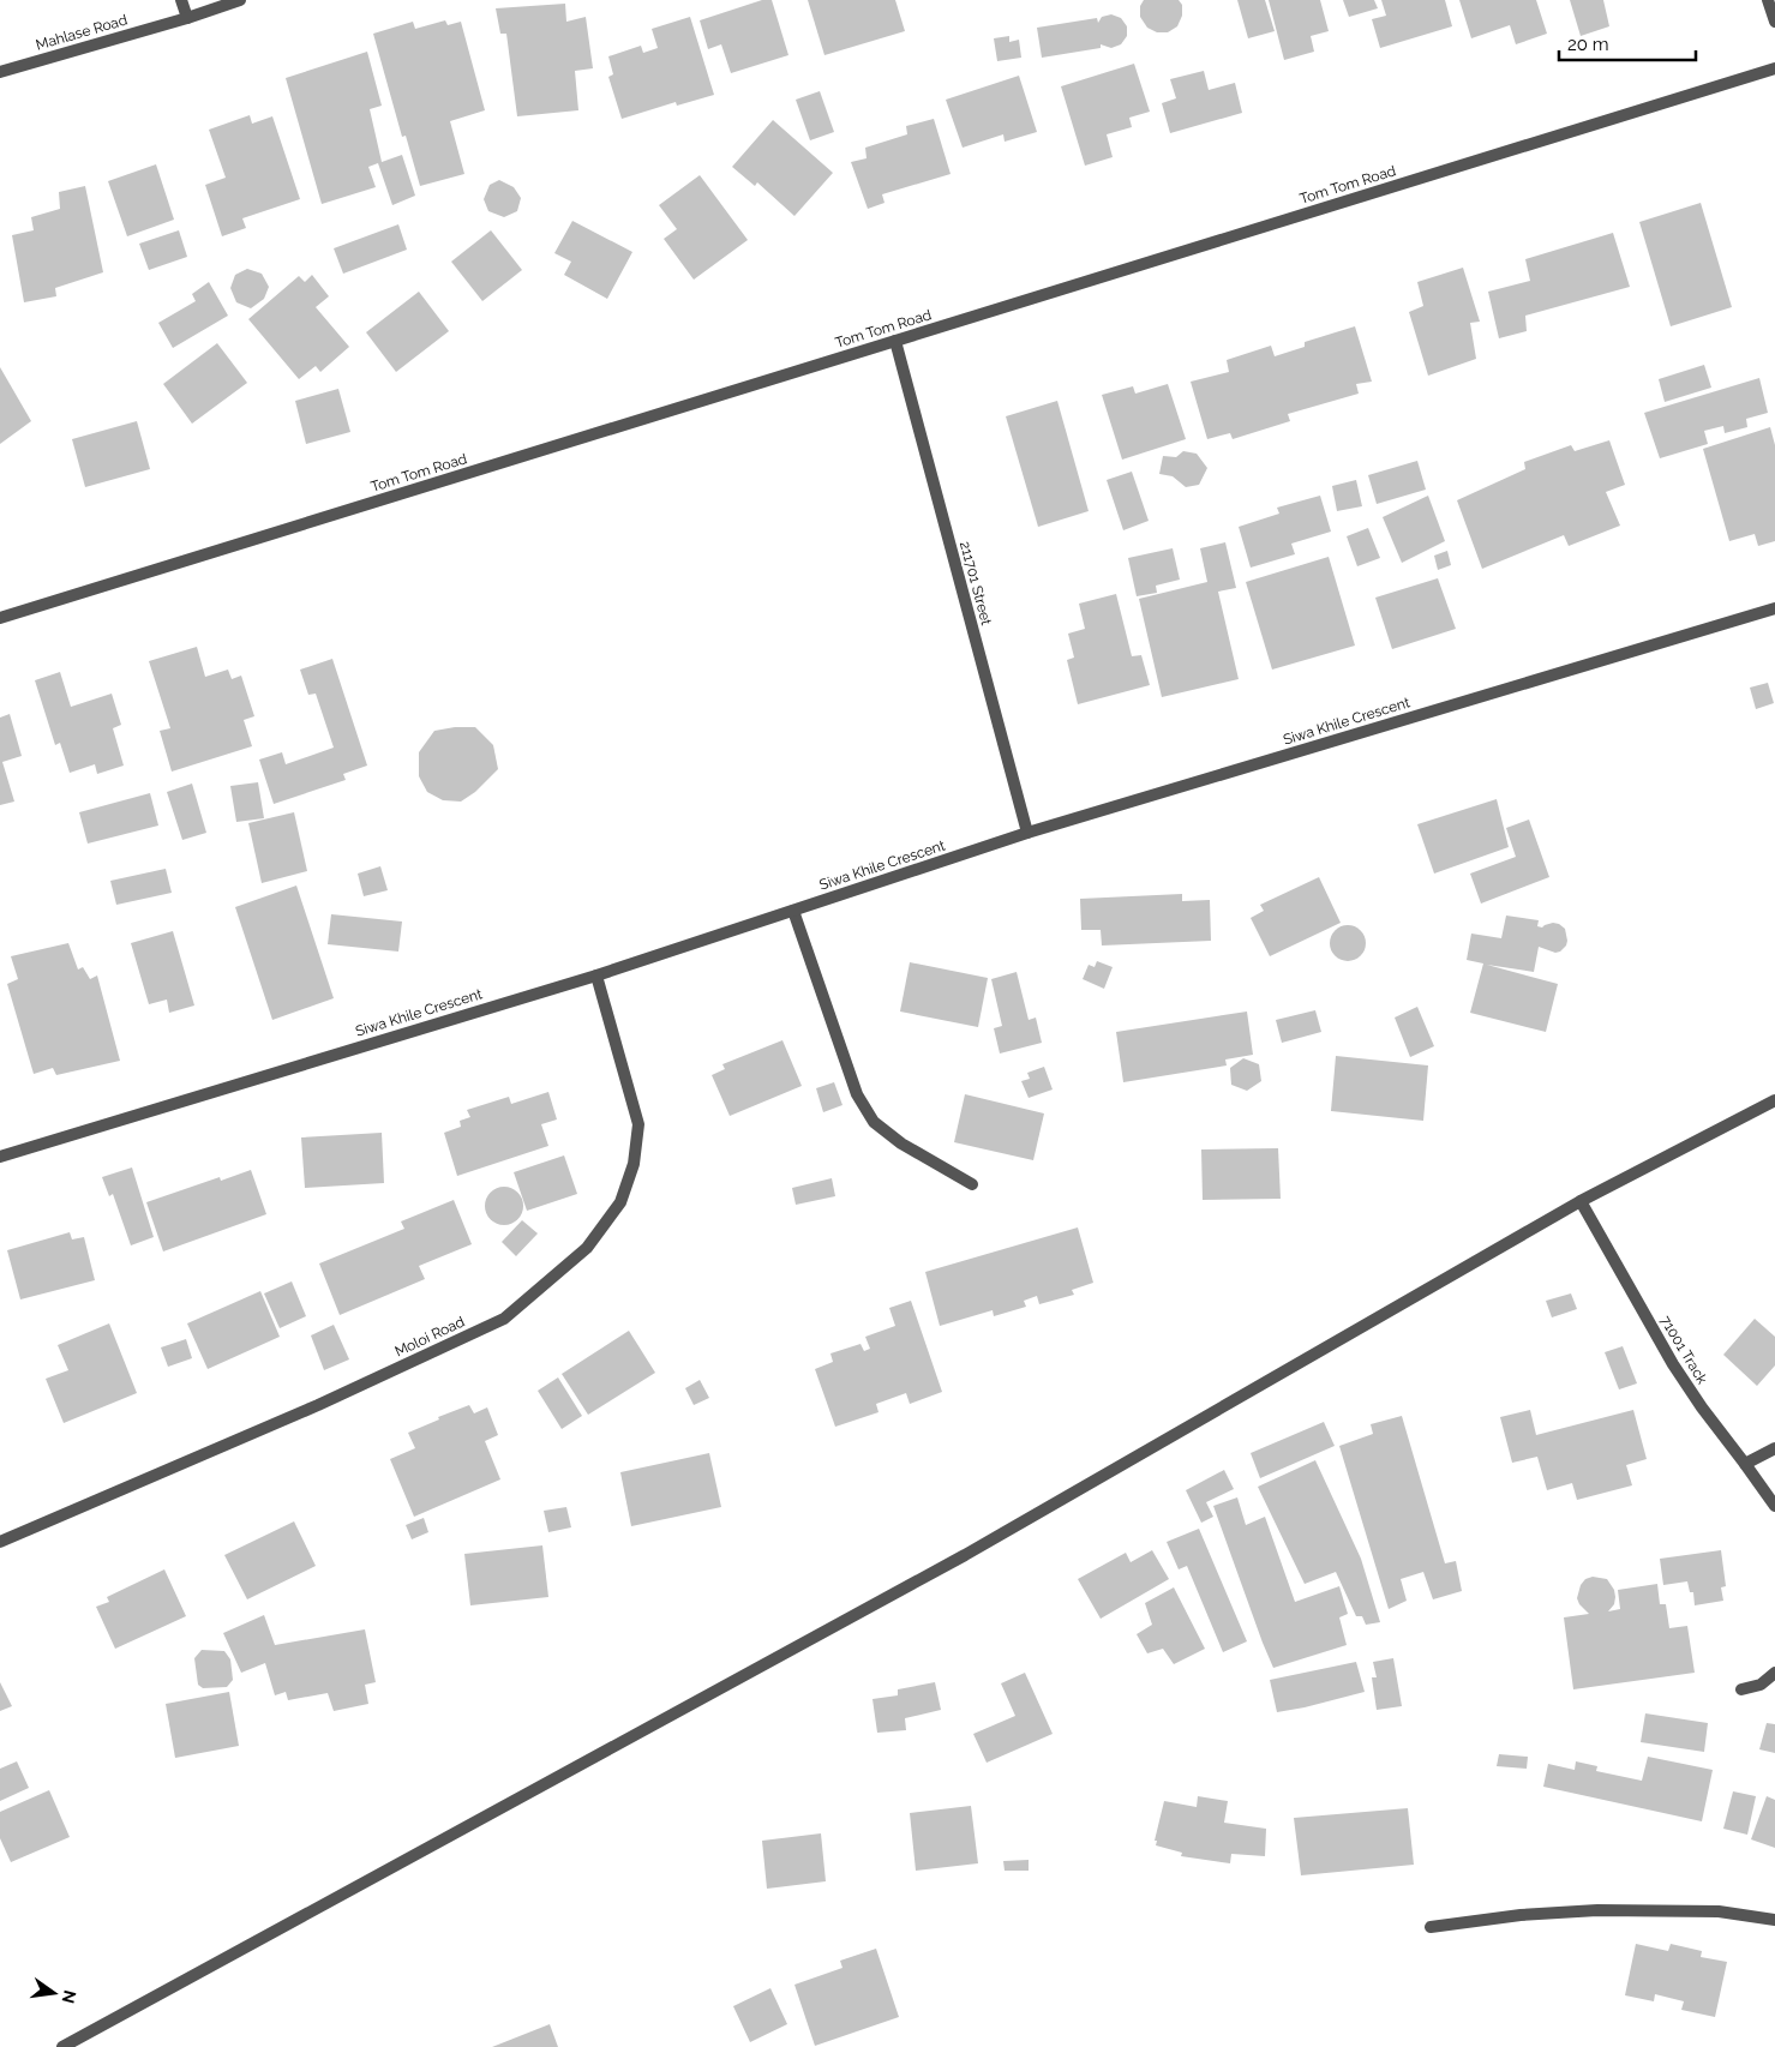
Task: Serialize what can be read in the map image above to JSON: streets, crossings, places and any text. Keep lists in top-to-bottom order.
{
  "streets": {
    "street": [
      "Mahlase Road",
      "Tom Tom Road",
      "211701 Street",
      "Siwa Khile Crescent",
      "Moloi Road",
      "71001 Track"
    ]
  },
  "crossings": [
    ["Tom Tom Road", "211701 Street"],
    ["211701 Street", "Siwa Khile Crescent"],
    ["Siwa Khile Crescent", "Moloi Road"]
  ],
  "scale_bar": "20 m",
  "north": "right"
}
